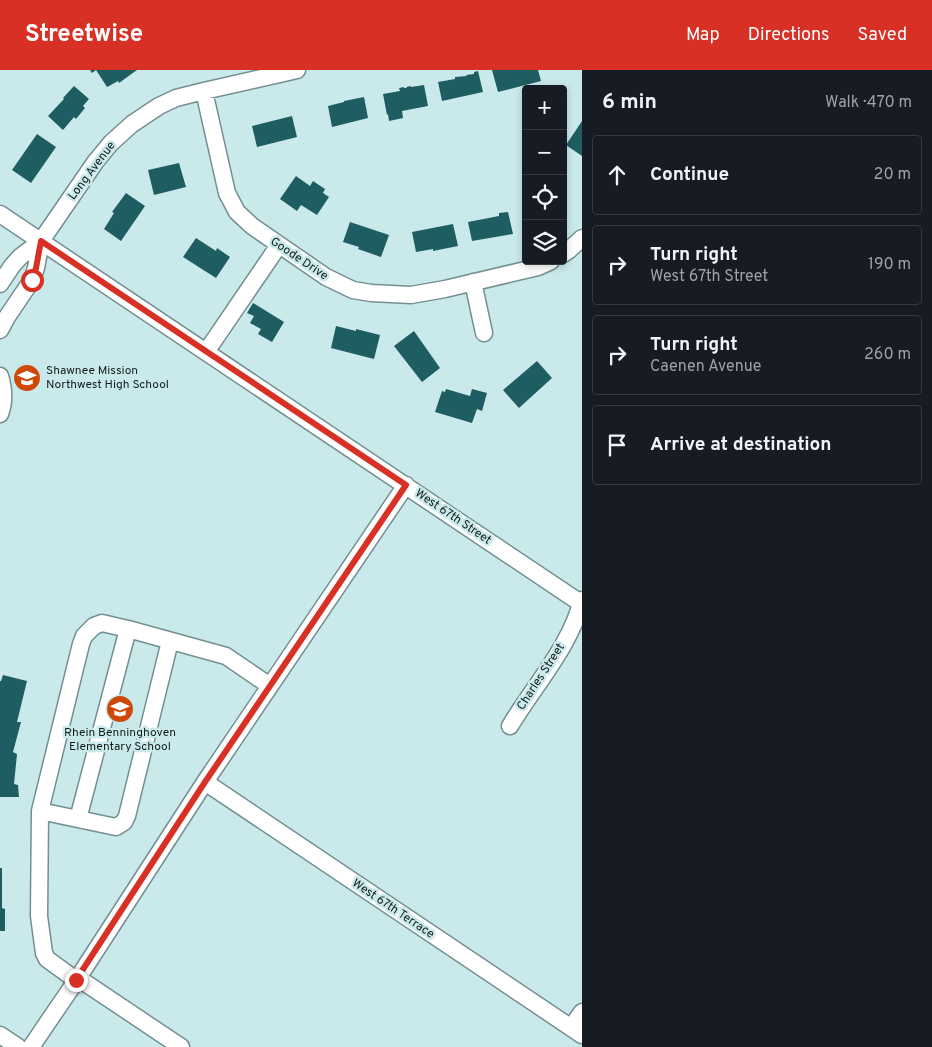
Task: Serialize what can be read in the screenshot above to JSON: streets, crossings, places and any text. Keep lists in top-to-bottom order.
{
  "streets": {
    "street": [
      "Long Avenue",
      "Goode Drive",
      "West 67th Street",
      "Charles Street",
      "West 67th Terrace"
    ]
  },
  "crossings": [
    ["Long Avenue", "Goode Drive"],
    ["Long Avenue", "West 67th Street"],
    ["West 67th Street", "Charles Street"]
  ],
  "places": {
    "school or university": ["Shawnee Mission Northwest High School", "Rhein Benninghoven Elementary School"]
  },
  "page": {
    "header": "Streetwise",
    "nav": ["Map", "Directions", "Saved"],
    "heading": ["6 min", "Walk · 470 m"],
    "map_buttons": ["+", "−"],
    "list": [
      ["Continue", "20 m"],
      ["Turn right", "West 67th Street", "190 m"],
      ["Turn right", "Caenen Avenue", "260 m"],
      "Arrive at destination"
    ]
  }
}
